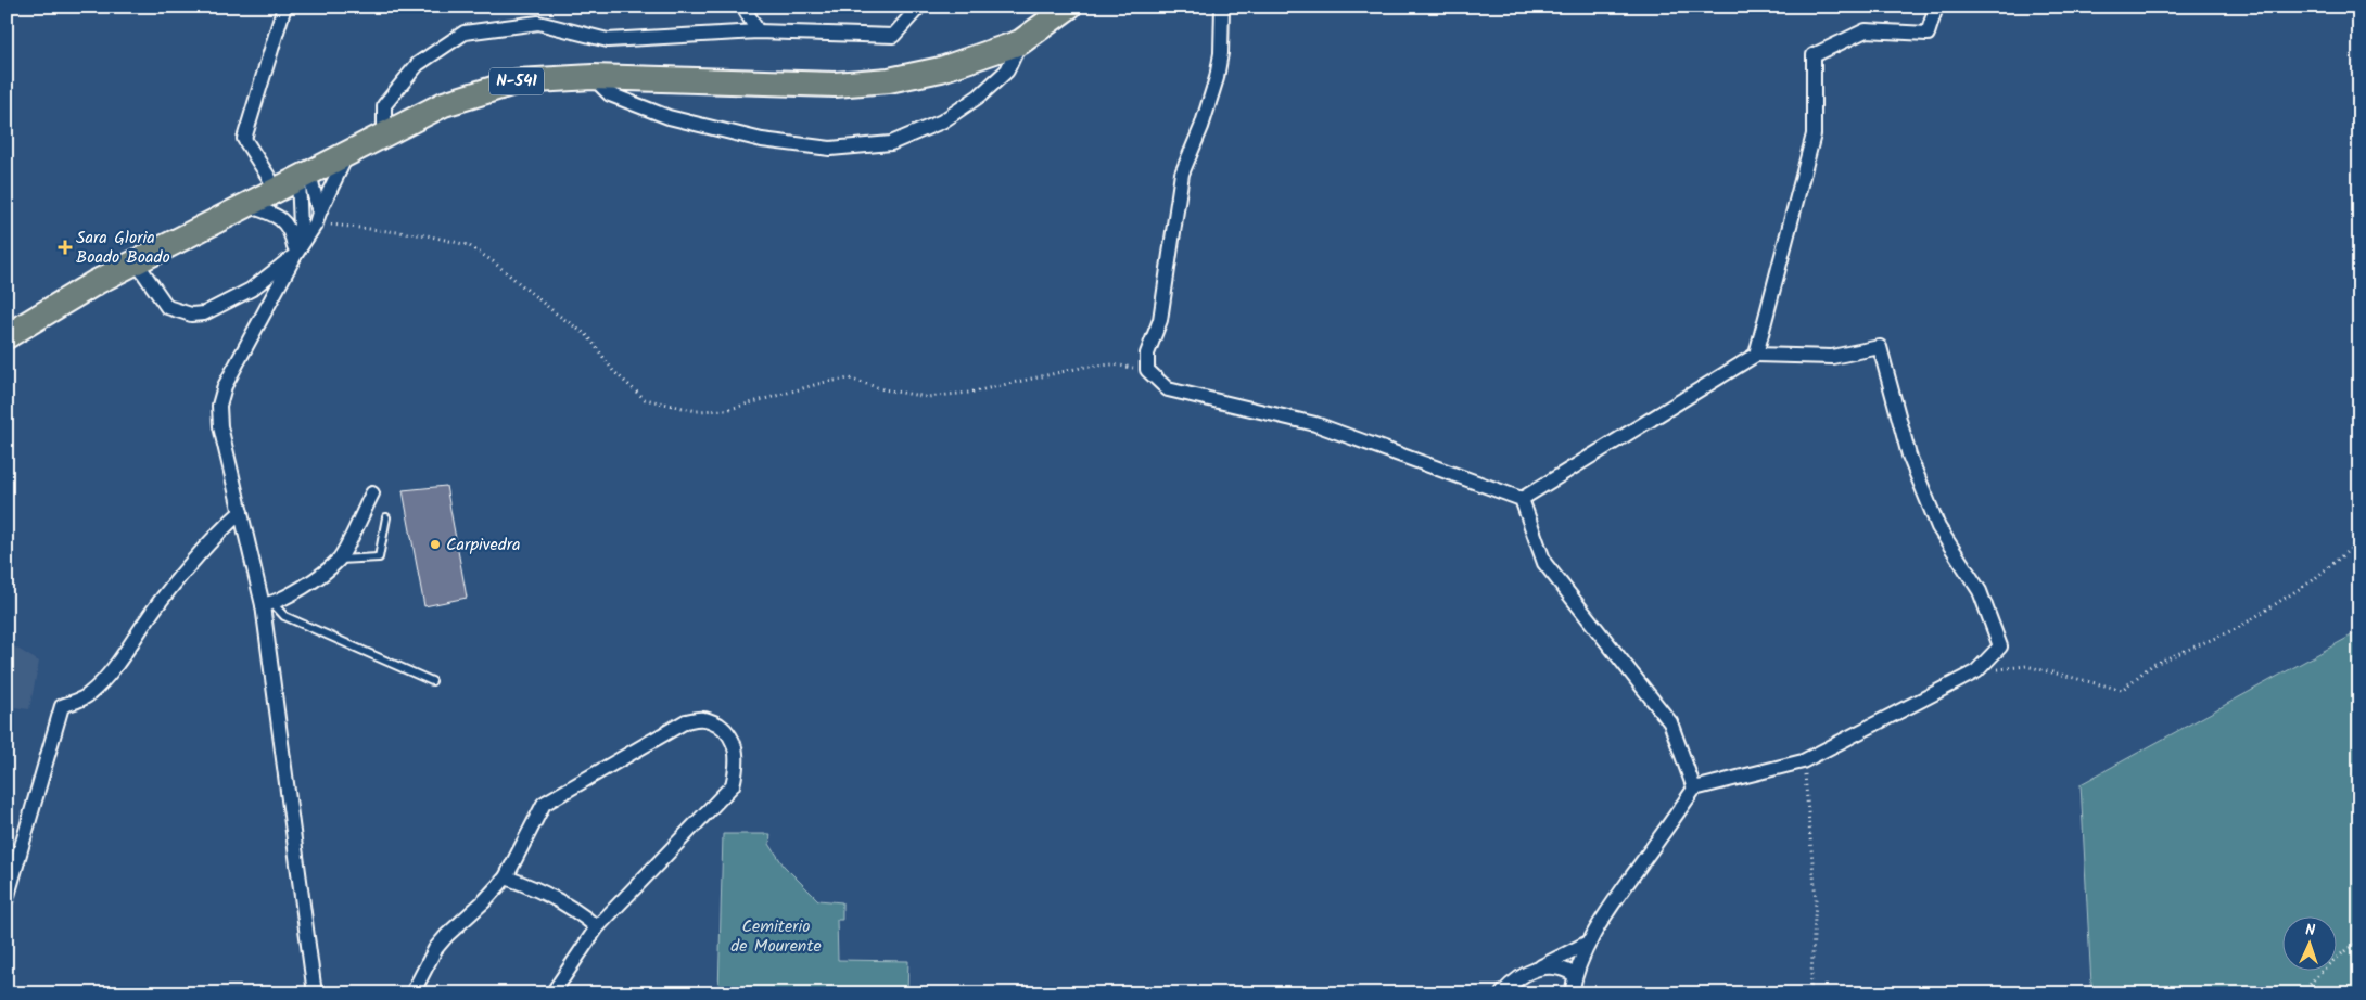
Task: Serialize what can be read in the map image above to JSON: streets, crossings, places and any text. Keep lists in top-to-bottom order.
{
  "streets": {
    "highway": ["N-541"]
  },
  "parks": ["Cemiterio de Mourente"],
  "places": {
    "health": ["Sara Gloria Boado Boado"],
    "other": ["Carpivedra"]
  },
  "north": "top"
}
